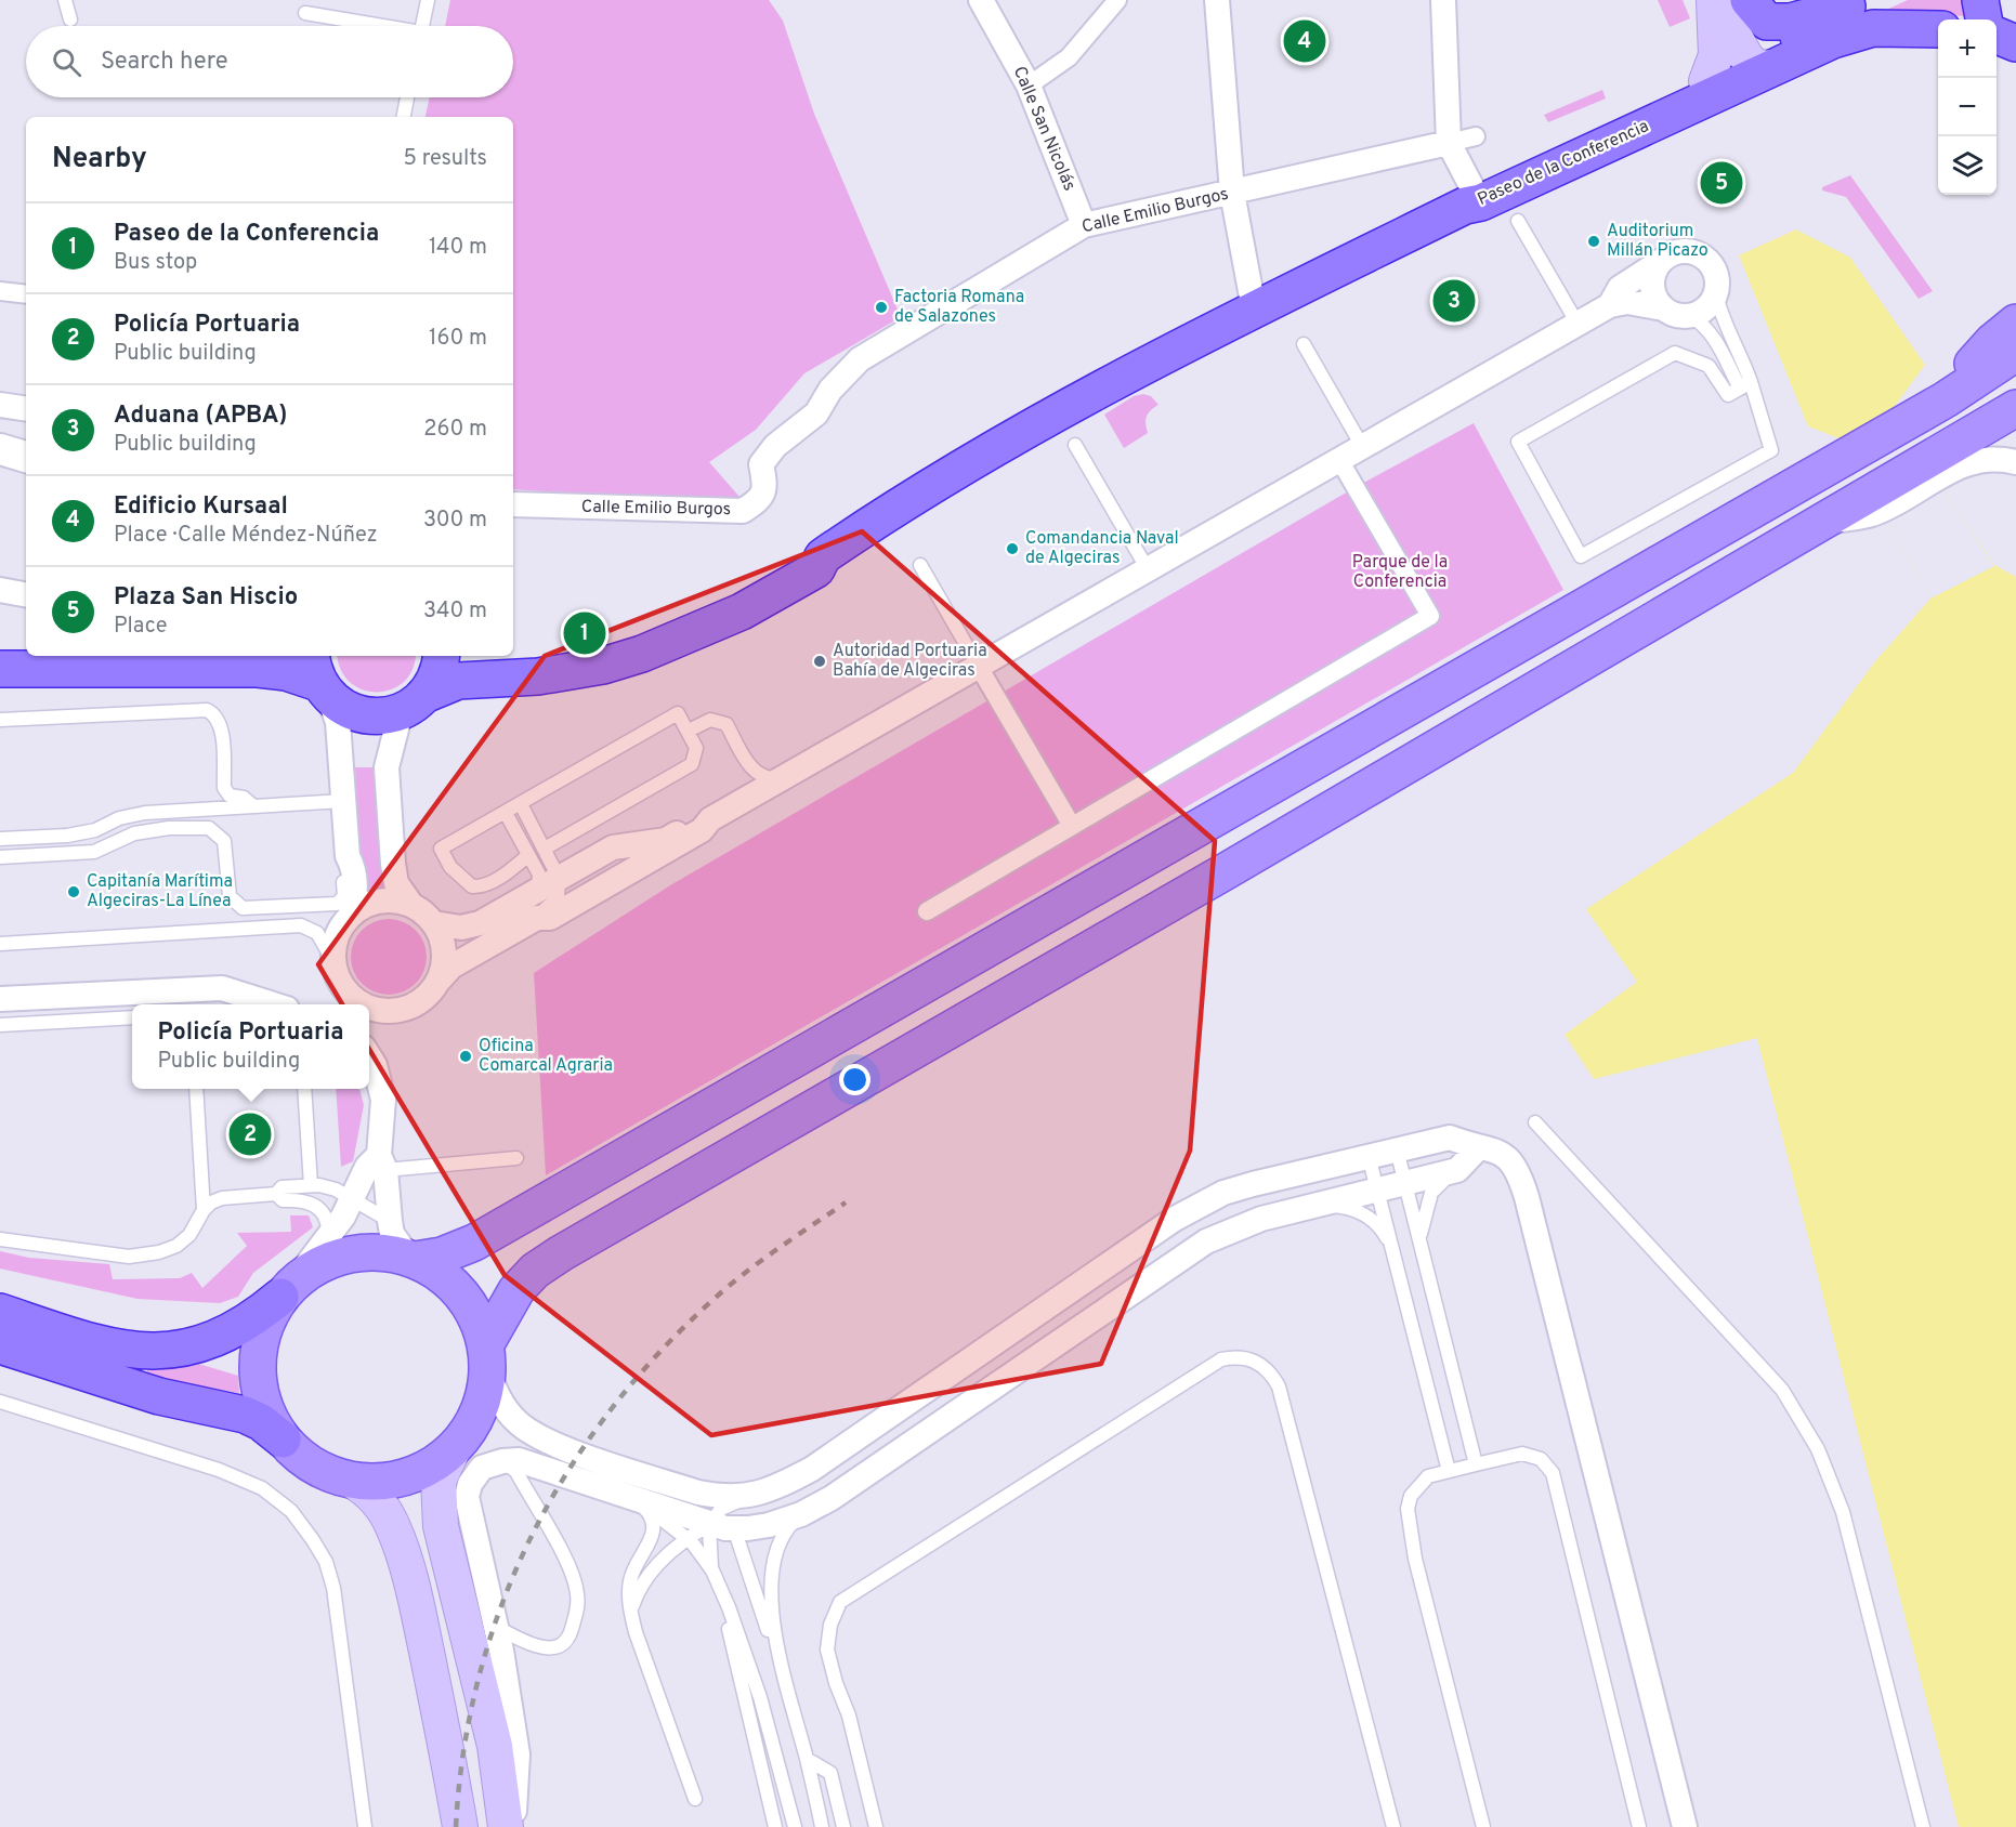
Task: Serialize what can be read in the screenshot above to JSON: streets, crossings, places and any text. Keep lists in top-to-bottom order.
{
  "streets": {
    "highway": ["Paseo de la Conferencia"],
    "street": ["Calle San Nicolás", "Calle Emilio Burgos"]
  },
  "crossings": [
    ["Calle San Nicolás", "Calle Emilio Burgos"]
  ],
  "parks": ["Parque de la Conferencia"],
  "places": [
    "Auditorium Millán Picazo",
    "Factoria Romana de Salazones",
    "Comandancia Naval de Algeciras",
    "Autoridad Portuaria Bahía de Algeciras",
    "Capitanía Marítima Algeciras-La Línea",
    "Oficina Comarcal Agraria"
  ],
  "page": {
    "pins": [
      "4",
      "5",
      "3",
      "1",
      "2"
    ],
    "map_buttons": ["+", "−"],
    "search": "Search here",
    "heading": ["Nearby", "5 results"],
    "list": [
      {
        "mark": "1",
        "name": "Paseo de la Conferencia",
        "note": "Bus stop",
        "value": "140 m"
      },
      {
        "mark": "2",
        "name": "Policía Portuaria",
        "note": "Public building",
        "value": "160 m"
      },
      {
        "mark": "3",
        "name": "Aduana (APBA)",
        "note": "Public building",
        "value": "260 m"
      },
      {
        "mark": "4",
        "name": "Edificio Kursaal",
        "note": "Place · Calle Méndez-Núñez",
        "value": "300 m"
      },
      {
        "mark": "5",
        "name": "Plaza San Hiscio",
        "note": "Place",
        "value": "340 m"
      }
    ],
    "popup": ["Policía Portuaria", "Public building"]
  }
}
